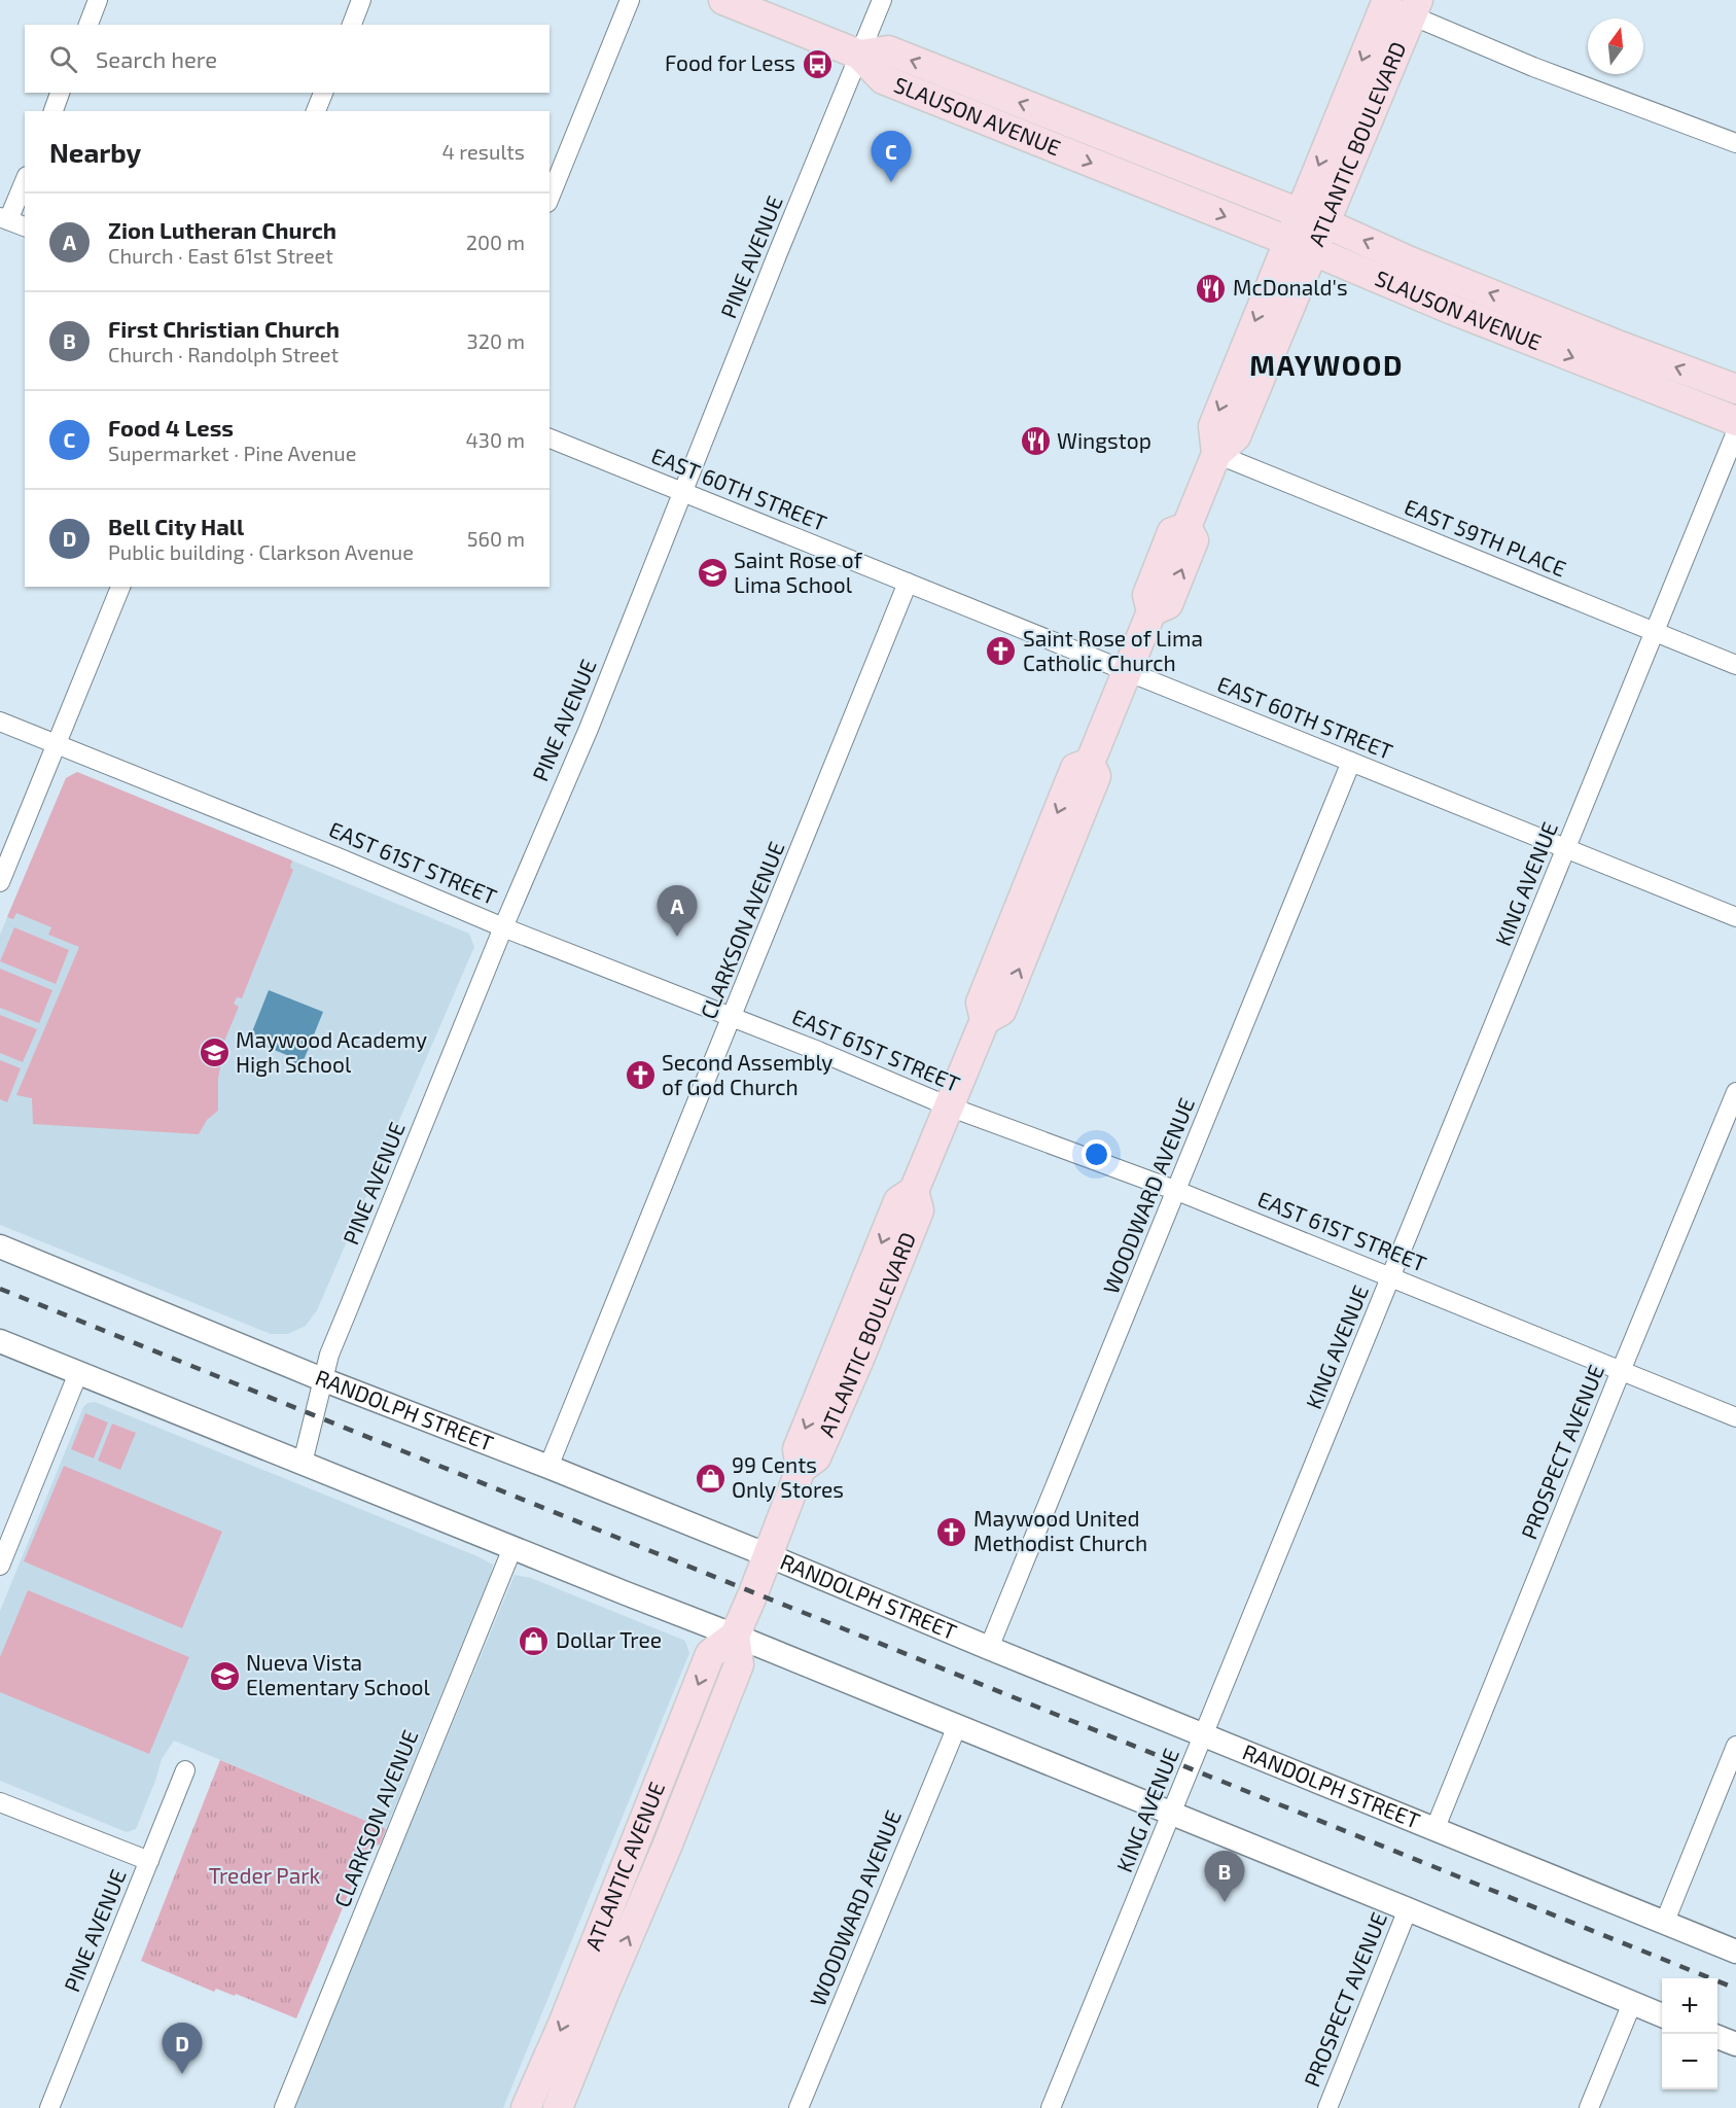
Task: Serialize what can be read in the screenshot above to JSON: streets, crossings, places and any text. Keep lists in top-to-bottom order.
{
  "streets": {
    "main road": ["SLAUSON AVENUE", "ATLANTIC BOULEVARD", "ATLANTIC AVENUE"],
    "street": [
      "PINE AVENUE",
      "EAST 60TH STREET",
      "EAST 59TH PLACE",
      "EAST 61ST STREET",
      "KING AVENUE",
      "CLARKSON AVENUE",
      "WOODWARD AVENUE",
      "RANDOLPH STREET",
      "PROSPECT AVENUE"
    ]
  },
  "crossings": [
    ["SLAUSON AVENUE", "ATLANTIC BOULEVARD"],
    ["SLAUSON AVENUE", "PINE AVENUE"],
    ["ATLANTIC BOULEVARD", "EAST 60TH STREET"],
    ["ATLANTIC BOULEVARD", "EAST 59TH PLACE"],
    ["ATLANTIC BOULEVARD", "EAST 61ST STREET"],
    ["ATLANTIC BOULEVARD", "RANDOLPH STREET"],
    ["ATLANTIC BOULEVARD", "ATLANTIC AVENUE"],
    ["PINE AVENUE", "EAST 60TH STREET"],
    ["PINE AVENUE", "EAST 61ST STREET"],
    ["PINE AVENUE", "RANDOLPH STREET"],
    ["EAST 60TH STREET", "KING AVENUE"],
    ["EAST 60TH STREET", "CLARKSON AVENUE"],
    ["EAST 60TH STREET", "WOODWARD AVENUE"],
    ["EAST 59TH PLACE", "KING AVENUE"],
    ["EAST 61ST STREET", "KING AVENUE"],
    ["EAST 61ST STREET", "CLARKSON AVENUE"],
    ["EAST 61ST STREET", "WOODWARD AVENUE"],
    ["EAST 61ST STREET", "PROSPECT AVENUE"],
    ["KING AVENUE", "RANDOLPH STREET"],
    ["CLARKSON AVENUE", "RANDOLPH STREET"],
    ["WOODWARD AVENUE", "RANDOLPH STREET"],
    ["RANDOLPH STREET", "PROSPECT AVENUE"],
    ["RANDOLPH STREET", "ATLANTIC AVENUE"]
  ],
  "districts": ["MAYWOOD"],
  "parks": ["Treder Park"],
  "places": {
    "bus stop": ["Food for Less"],
    "restaurant": ["McDonald's", "Wingstop"],
    "school or university": ["Saint Rose of Lima School", "Maywood Academy High School", "Nueva Vista Elementary School"],
    "church": ["Saint Rose of Lima Catholic Church", "Second Assembly of God Church", "Maywood United Methodist Church"],
    "shop": ["99 Cents Only Stores", "Dollar Tree"]
  },
  "north": "top",
  "page": {
    "search": "Search here",
    "heading": ["Nearby", "4 results"],
    "pins": [
      "C",
      "A",
      "B",
      "D"
    ],
    "list": [
      {
        "mark": "A",
        "name": "Zion Lutheran Church",
        "note": "Church · East 61st Street",
        "value": "200 m"
      },
      {
        "mark": "B",
        "name": "First Christian Church",
        "note": "Church · Randolph Street",
        "value": "320 m"
      },
      {
        "mark": "C",
        "name": "Food 4 Less",
        "note": "Supermarket · Pine Avenue",
        "value": "430 m"
      },
      {
        "mark": "D",
        "name": "Bell City Hall",
        "note": "Public building · Clarkson Avenue",
        "value": "560 m"
      }
    ],
    "map_buttons": ["+", "−"]
  }
}
